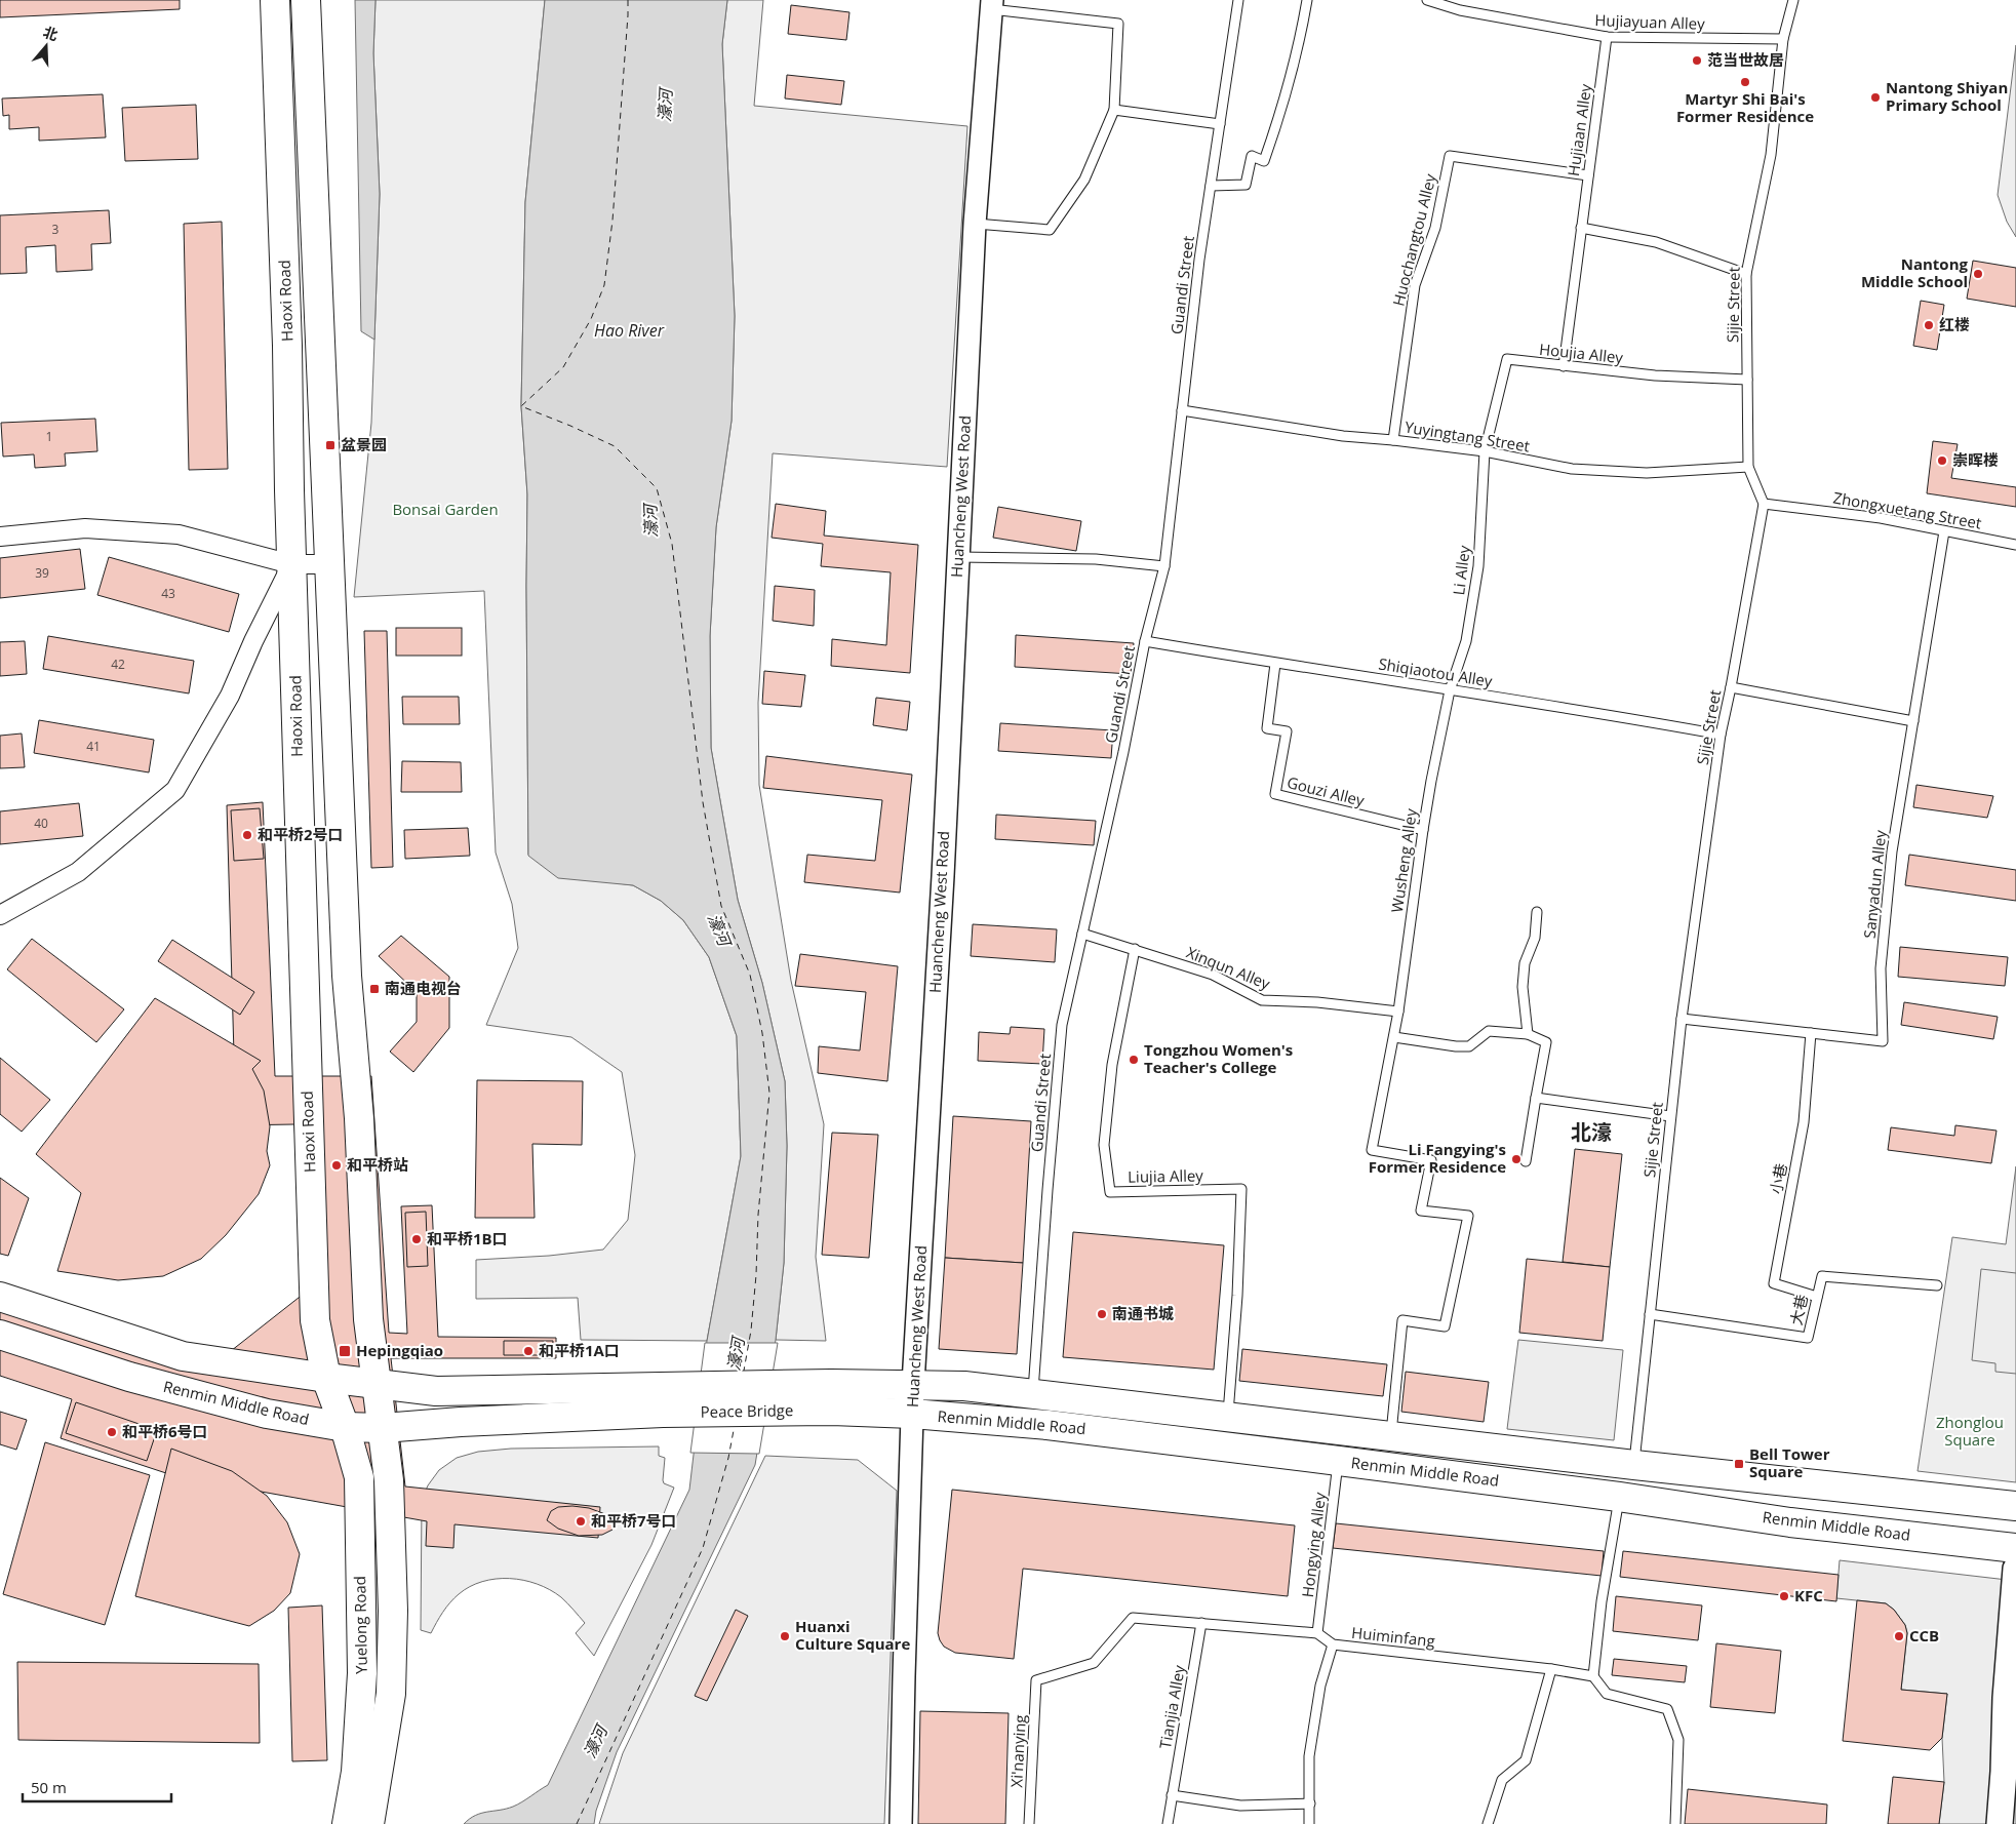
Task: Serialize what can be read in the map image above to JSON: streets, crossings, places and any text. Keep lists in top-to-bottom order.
{
  "streets": {
    "main road": ["Haoxi Road", "Renmin Middle Road", "Yuelong Road"],
    "street": ["Huancheng West Road"],
    "lane": [
      "Hujiayuan Alley",
      "Hujiaan Alley",
      "Huochangtou Alley",
      "Guandi Street",
      "Sijie Street",
      "Houjia Alley",
      "Yuyingtang Street",
      "Zhongxuetang Street",
      "Li Alley",
      "Shiqiaotou Alley",
      "Gouzi Alley",
      "Wusheng Alley",
      "Sanyadun Alley",
      "Xinqun Alley",
      "Liujia Alley",
      "小巷",
      "大巷",
      "Hongying Alley",
      "Huiminfang",
      "Tianjia Alley",
      "Xi'nanying"
    ]
  },
  "crossings": [
    ["Hujiayuan Alley", "Hujiaan Alley"],
    ["Hujiayuan Alley", "Sijie Street"],
    ["Hujiaan Alley", "Huochangtou Alley"],
    ["Hujiaan Alley", "Houjia Alley"],
    ["Huochangtou Alley", "Yuyingtang Street"],
    ["Guandi Street", "Yuyingtang Street"],
    ["Guandi Street", "Shiqiaotou Alley"],
    ["Guandi Street", "Xinqun Alley"],
    ["Guandi Street", "Renmin Middle Road"],
    ["Haoxi Road", "Renmin Middle Road"],
    ["Haoxi Road", "Yuelong Road"],
    ["Sijie Street", "Houjia Alley"],
    ["Sijie Street", "Yuyingtang Street"],
    ["Sijie Street", "Zhongxuetang Street"],
    ["Sijie Street", "Shiqiaotou Alley"],
    ["Sijie Street", "Sanyadun Alley"],
    ["Sijie Street", "大巷"],
    ["Sijie Street", "Renmin Middle Road"],
    ["Houjia Alley", "Yuyingtang Street"],
    ["Houjia Alley", "Li Alley"],
    ["Yuyingtang Street", "Li Alley"],
    ["Huancheng West Road", "Renmin Middle Road"],
    ["Zhongxuetang Street", "Sanyadun Alley"],
    ["Li Alley", "Shiqiaotou Alley"],
    ["Li Alley", "Wusheng Alley"],
    ["Shiqiaotou Alley", "Gouzi Alley"],
    ["Shiqiaotou Alley", "Wusheng Alley"],
    ["Gouzi Alley", "Wusheng Alley"],
    ["Wusheng Alley", "Xinqun Alley"],
    ["Wusheng Alley", "Renmin Middle Road"],
    ["Sanyadun Alley", "小巷"],
    ["Xinqun Alley", "Liujia Alley"],
    ["Liujia Alley", "Renmin Middle Road"],
    ["小巷", "大巷"],
    ["Renmin Middle Road", "Hongying Alley"],
    ["Renmin Middle Road", "Yuelong Road"],
    ["Hongying Alley", "Huiminfang"],
    ["Tianjia Alley", "Xi'nanying"]
  ],
  "districts": ["北濠"],
  "water": ["濠河", "Hao River"],
  "parks": ["Bonsai Garden", "Zhonglou Square"],
  "places": {
    "other": [
      "范当世故居",
      "Martyr Shi Bai's Former Residence",
      "Nantong Shiyan Primary School",
      "Nantong Middle School",
      "红楼",
      "崇晖楼",
      "和平桥2号口",
      "Tongzhou Women's Teacher's College",
      "Li Fangying's Former Residence",
      "和平桥站",
      "和平桥1B口",
      "南通书城",
      "和平桥1A口",
      "和平桥6号口",
      "和平桥7号口",
      "KFC",
      "Huanxi Culture Square",
      "CCB"
    ],
    "transit": [
      "盆景园",
      "南通电视台",
      "Hepingqiao",
      "Bell Tower Square"
    ]
  },
  "house_numbers": [
    "3",
    "1",
    "39",
    "43",
    "42",
    "41",
    "40"
  ],
  "scale_bar": "50 m",
  "north": "top"
}
